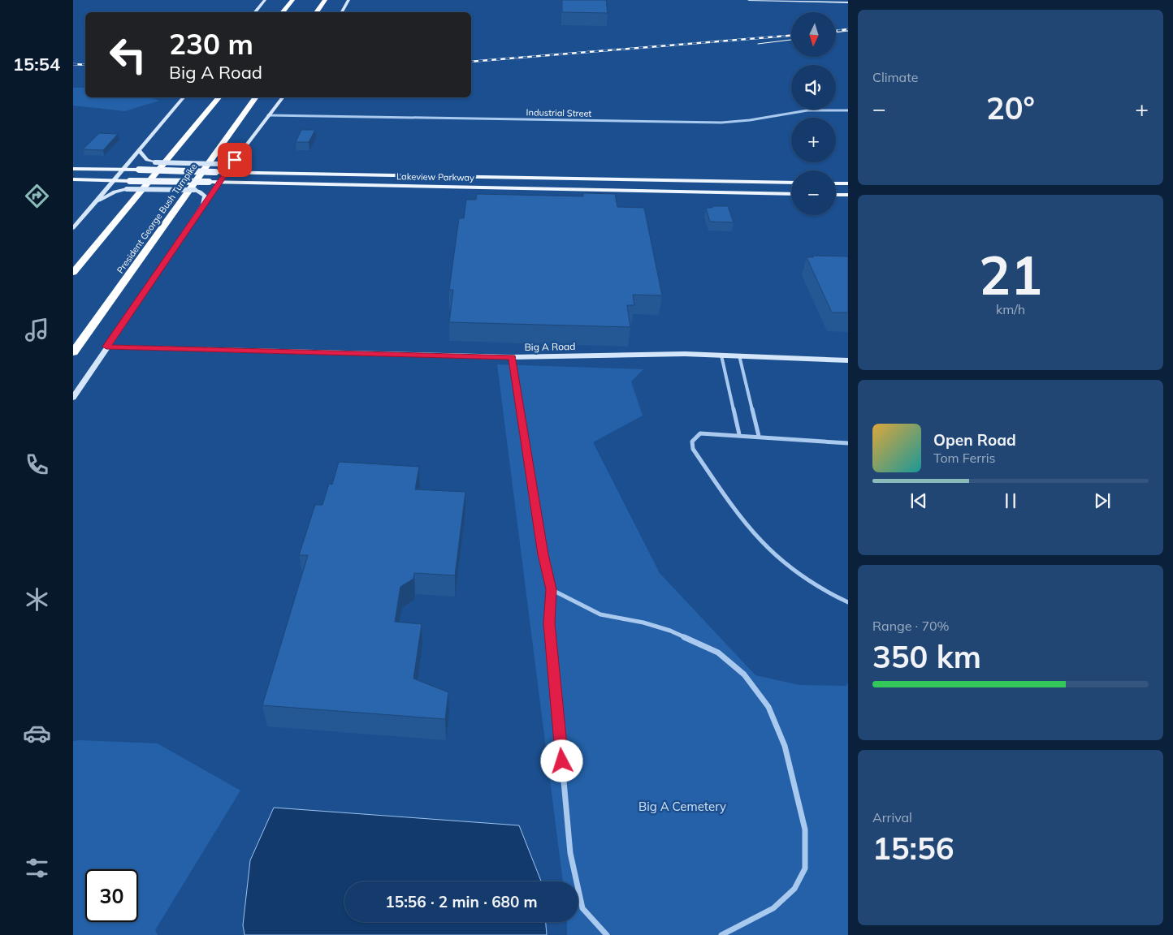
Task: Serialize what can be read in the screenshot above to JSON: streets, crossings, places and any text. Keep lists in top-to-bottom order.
{
  "streets": {
    "highway": ["President George Bush Turnpike"],
    "main road": ["Lakeview Parkway", "Big A Road"],
    "street": ["Industrial Street"]
  },
  "parks": ["Big A Cemetery"],
  "north": "bottom",
  "page": {
    "tabs": "15:54",
    "tile": [
      "Climate",
      ["21", "km/h"],
      ["Range · 70%", "350 km"],
      ["Arrival", "15:56"]
    ],
    "map_buttons": ["+", "−"],
    "turn": ["230 m", "Big A Road"],
    "heat": ["−", "20°", "+"],
    "song": ["Open Road", "Tom Ferris"],
    "limit": "30",
    "trip": "15:56 · 2 min · 680 m"
  }
}
